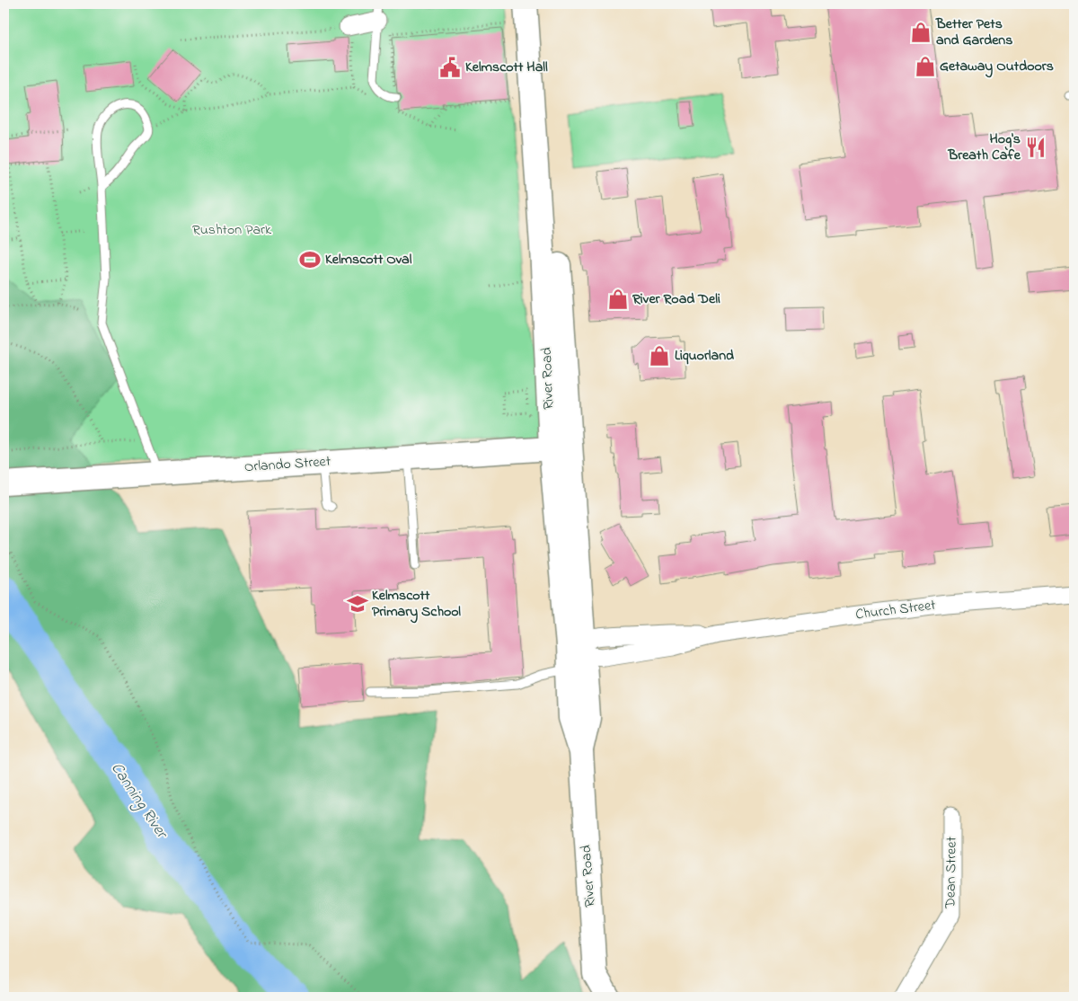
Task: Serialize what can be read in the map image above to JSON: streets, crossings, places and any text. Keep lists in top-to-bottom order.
{
  "streets": {
    "main road": ["River Road", "Orlando Street"],
    "street": ["Church Street", "Dean Street"]
  },
  "crossings": [
    ["River Road", "Orlando Street"],
    ["River Road", "Church Street"]
  ],
  "water": ["Canning River"],
  "parks": ["Rushton Park"],
  "places": {
    "shop": [
      "Better Pets and Gardens",
      "Getaway Outdoors",
      "River Road Deli",
      "Liquorland"
    ],
    "public building": ["Kelmscott Hall"],
    "restaurant": ["Hog's Breath Cafe"],
    "sports": ["Kelmscott Oval"],
    "school or university": ["Kelmscott Primary School"]
  }
}
